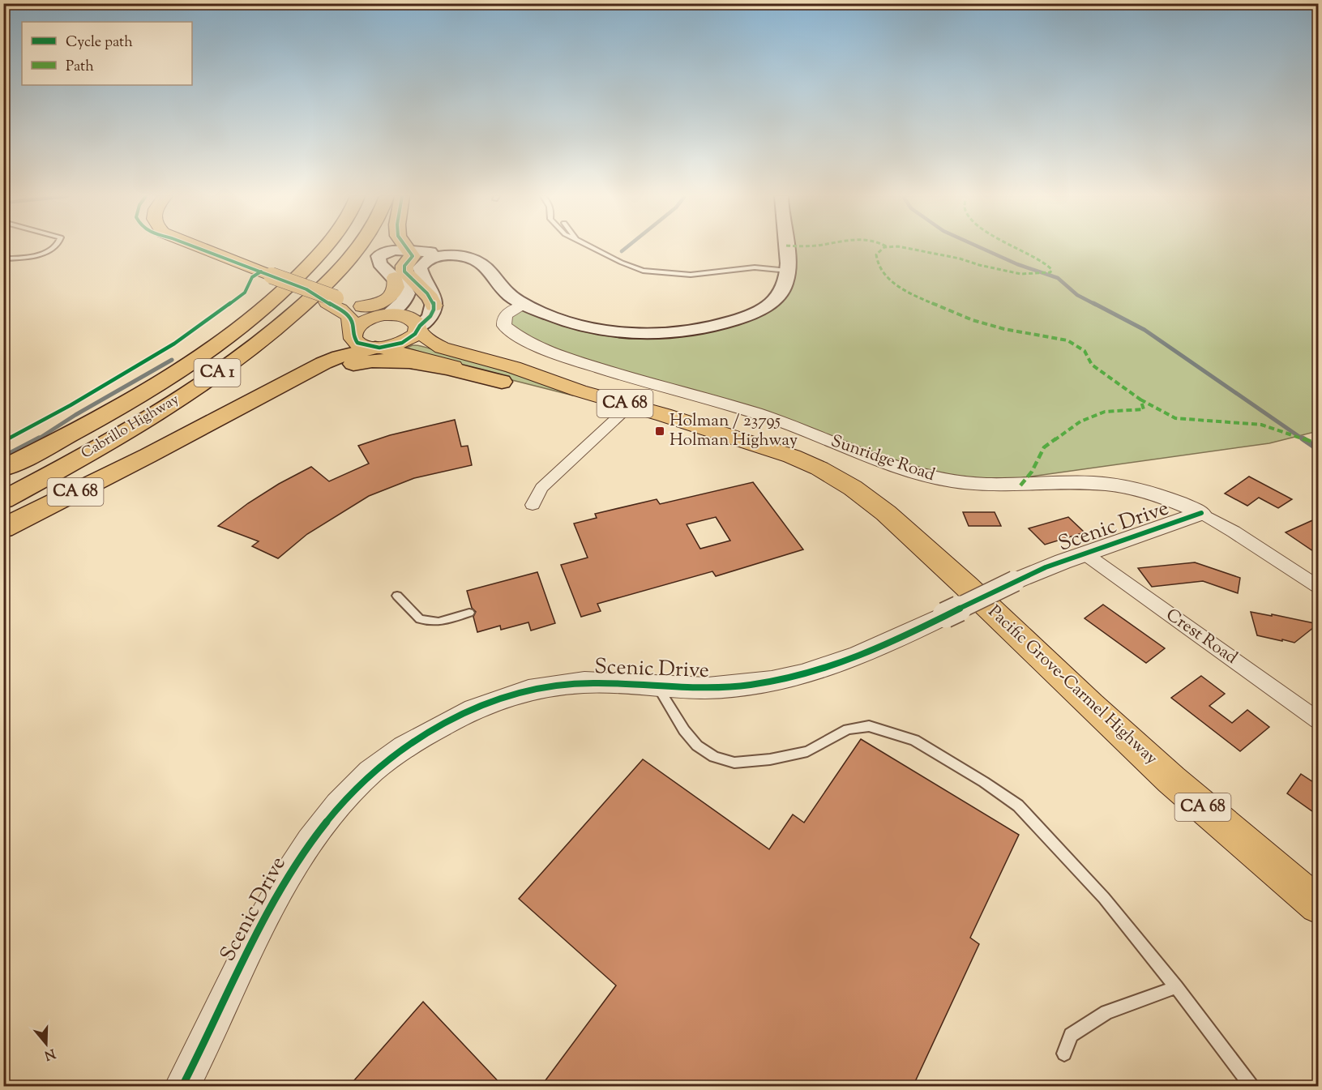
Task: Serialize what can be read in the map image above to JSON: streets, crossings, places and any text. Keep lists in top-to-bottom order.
{
  "streets": {
    "highway": ["CA 1", "CA 68", "Cabrillo Highway"],
    "main road": ["Pacific Grove-Carmel Highway"],
    "street": ["Sunridge Road", "Scenic Drive", "Crest Road"]
  },
  "crossings": [
    ["CA 68", "Pacific Grove-Carmel Highway"],
    ["Sunridge Road", "Scenic Drive"],
    ["Scenic Drive", "Crest Road"]
  ],
  "places": {
    "transit": ["Holman / 23795 Holman Highway"]
  },
  "legend": ["Cycle path", "Path"],
  "north": "bottom"
}
